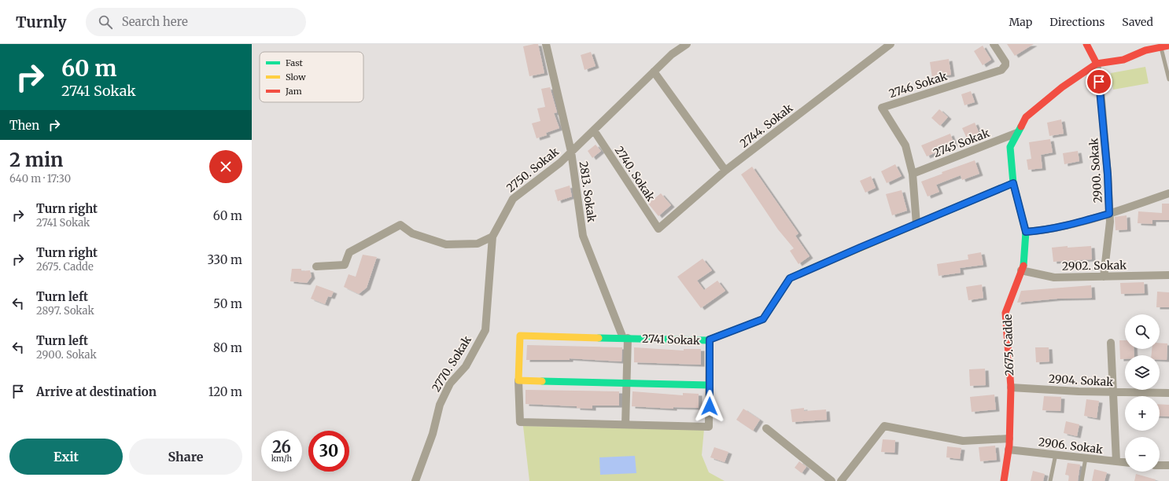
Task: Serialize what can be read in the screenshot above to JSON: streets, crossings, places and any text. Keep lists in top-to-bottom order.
{
  "streets": {
    "street": [
      "2746 Sokak",
      "2744. Sokak",
      "2745 Sokak",
      "2750. Sokak",
      "2900. Sokak",
      "2740. Sokak",
      "2813. Sokak",
      "2902. Sokak",
      "2741 Sokak",
      "2675. Cadde",
      "2770. Sokak",
      "2904. Sokak",
      "2906. Sokak"
    ]
  },
  "crossings": [
    ["2746 Sokak", "2745 Sokak"],
    ["2746 Sokak", "2741 Sokak"],
    ["2744. Sokak", "2740. Sokak"],
    ["2745 Sokak", "2675. Cadde"],
    ["2750. Sokak", "2740. Sokak"],
    ["2750. Sokak", "2813. Sokak"],
    ["2750. Sokak", "2770. Sokak"],
    ["2900. Sokak", "2902. Sokak"],
    ["2900. Sokak", "2675. Cadde"],
    ["2813. Sokak", "2741 Sokak"],
    ["2902. Sokak", "2675. Cadde"],
    ["2741 Sokak", "2675. Cadde"],
    ["2675. Cadde", "2904. Sokak"],
    ["2675. Cadde", "2906. Sokak"]
  ],
  "legend": ["Fast", "Slow", "Jam"],
  "page": {
    "header": "Turnly",
    "search": "Search here",
    "nav": ["Map", "Directions", "Saved"],
    "turn": ["60 m", "2741 Sokak"],
    "then": "Then",
    "heading": ["2 min", "640 m · 17:30"],
    "list": [
      {
        "name": "Turn right",
        "note": "2741 Sokak",
        "value": "60 m"
      },
      {
        "name": "Turn right",
        "note": "2675. Cadde",
        "value": "330 m"
      },
      {
        "name": "Turn left",
        "note": "2897. Sokak",
        "value": "50 m"
      },
      {
        "name": "Turn left",
        "note": "2900. Sokak",
        "value": "80 m"
      },
      {
        "name": "Arrive at destination",
        "value": "120 m"
      }
    ],
    "map_buttons": ["+", "−"],
    "speed": "26 km/h",
    "limit": "30",
    "buttons": ["Exit", "Share"]
  }
}
